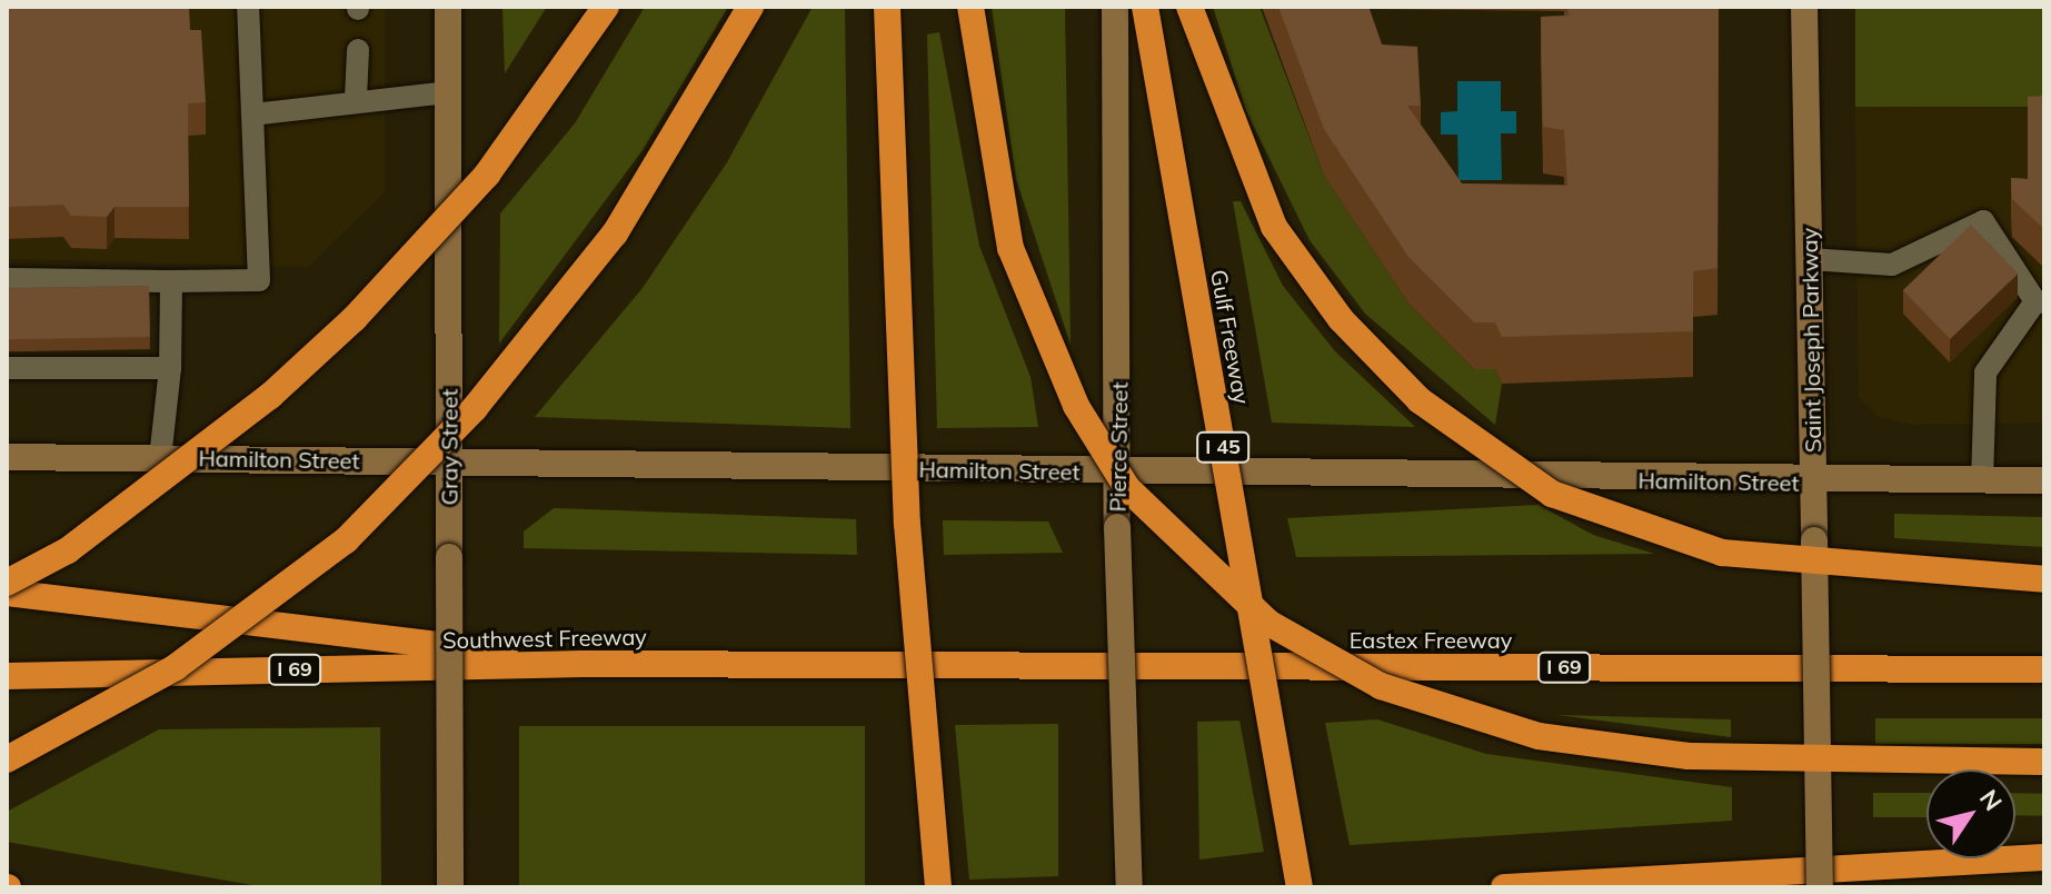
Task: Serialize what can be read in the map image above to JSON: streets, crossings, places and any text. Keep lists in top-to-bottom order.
{
  "streets": {
    "highway": [
      "Gulf Freeway",
      "I 45",
      "Southwest Freeway",
      "Eastex Freeway",
      "I 69"
    ],
    "street": [
      "Saint Joseph Parkway",
      "Gray Street",
      "Pierce Street",
      "Hamilton Street"
    ]
  },
  "crossings": [
    ["Saint Joseph Parkway", "Hamilton Street"],
    ["Gray Street", "Hamilton Street"],
    ["Pierce Street", "Hamilton Street"],
    ["Southwest Freeway", "Eastex Freeway"]
  ],
  "north": "top right"
}
